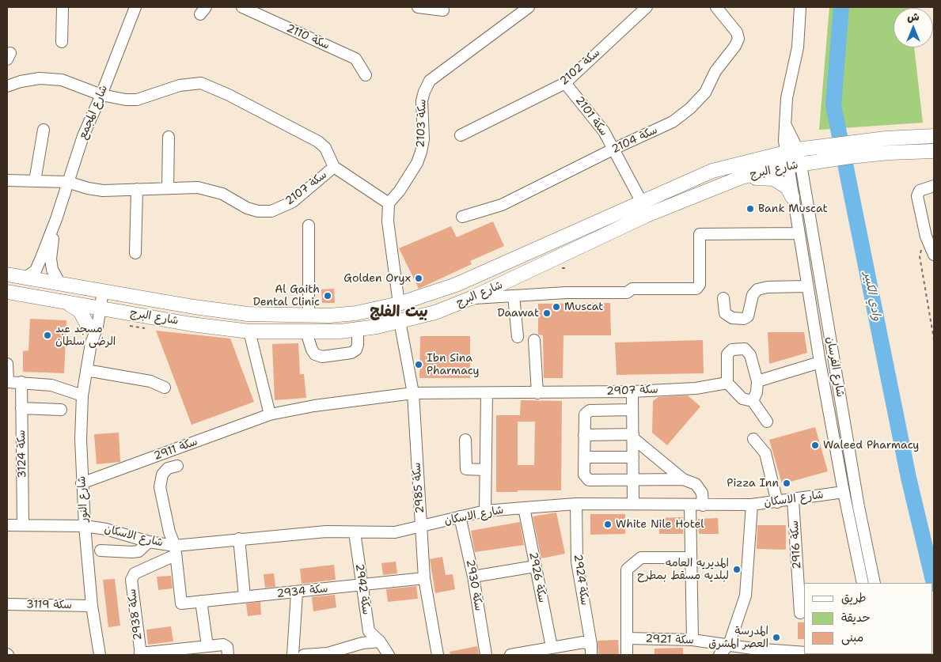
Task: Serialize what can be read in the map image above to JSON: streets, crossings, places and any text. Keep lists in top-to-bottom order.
{
  "streets": {
    "main road": ["شارع البرج"],
    "street": [
      "سكة 2110",
      "سكة 2102",
      "شارع المجمع",
      "سكة 2101",
      "سكة 2103",
      "سكة 2104",
      "سكة 2107",
      "شارع الفرسان",
      "سكة 2907",
      "سكة 2911",
      "سكة 3124",
      "سكة 2985",
      "شارع النور",
      "شارع الاسكان",
      "سكة 2916",
      "سكة 2926",
      "سكة 2924",
      "سكة 2930",
      "سكة 2942",
      "سكة 2934",
      "سكة 3119",
      "سكة 2938",
      "سكة 2921"
    ]
  },
  "crossings": [
    ["سكة 2102", "سكة 2101"],
    ["شارع المجمع", "شارع البرج"],
    ["شارع المجمع", "سكة 2107"],
    ["سكة 2101", "سكة 2104"],
    ["سكة 2101", "شارع البرج"],
    ["شارع البرج", "شارع الفرسان"],
    ["شارع البرج", "سكة 2985"],
    ["شارع البرج", "شارع النور"],
    ["شارع الفرسان", "شارع الاسكان"],
    ["سكة 2907", "سكة 2911"],
    ["سكة 2907", "سكة 2985"],
    ["سكة 2911", "سكة 2985"],
    ["سكة 2911", "شارع النور"],
    ["سكة 3124", "شارع الاسكان"],
    ["سكة 2985", "شارع الاسكان"],
    ["سكة 2985", "سكة 2934"],
    ["شارع النور", "شارع الاسكان"],
    ["شارع النور", "سكة 3119"],
    ["شارع الاسكان", "سكة 2916"],
    ["شارع الاسكان", "سكة 2926"],
    ["شارع الاسكان", "سكة 2924"],
    ["شارع الاسكان", "سكة 2930"],
    ["شارع الاسكان", "سكة 2942"],
    ["شارع الاسكان", "سكة 2934"],
    ["شارع الاسكان", "سكة 2938"],
    ["سكة 2942", "سكة 2934"],
    ["سكة 2934", "سكة 2938"]
  ],
  "districts": ["بيت الفلج"],
  "water": ["وادي الكبير"],
  "places": [
    "Bank Muscat",
    "Golden Oryx",
    "Al Gaith Dental Clinic",
    "Muscat",
    "Daawat",
    "مسجد عبد الرضى سلطان",
    "Ibn Sina Pharmacy",
    "Waleed Pharmacy",
    "Pizza Inn",
    "White Nile Hotel",
    "المديريه العامه لبلديه مسقط بمطرح",
    "المدرسة العصر المشرق"
  ],
  "legend": ["طريق", "حديقة", "مبنى"],
  "north": "top"
}
